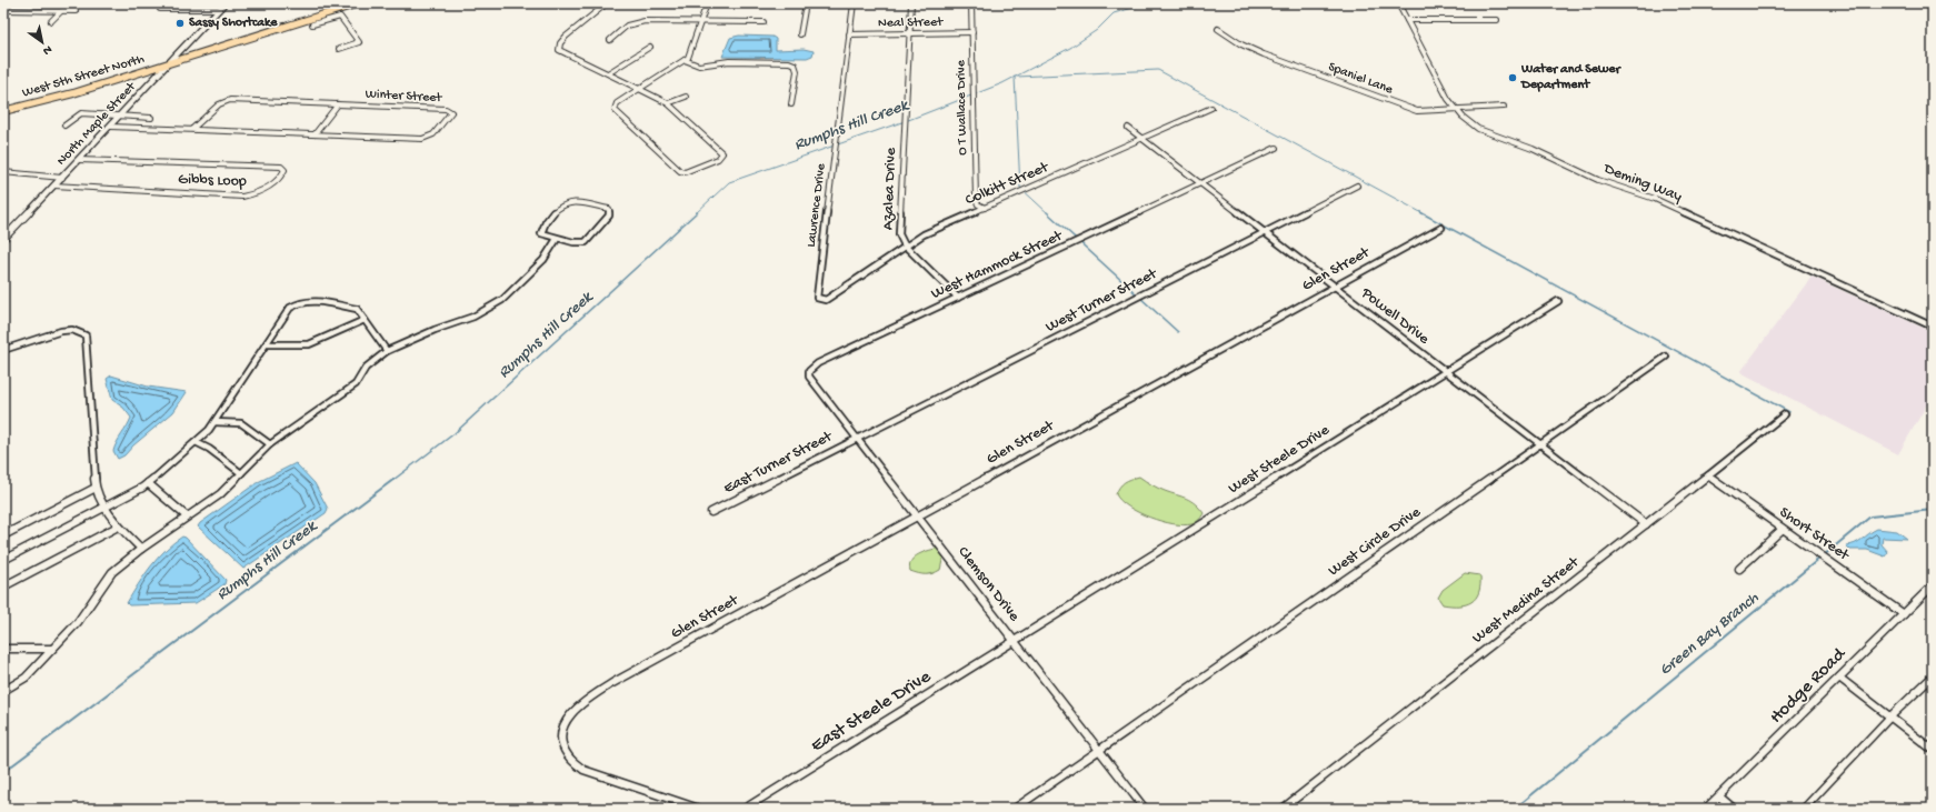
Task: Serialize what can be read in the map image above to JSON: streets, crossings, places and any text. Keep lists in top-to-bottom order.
{
  "streets": {
    "main road": ["West 5th Street North"],
    "street": [
      "Neal Street",
      "Spaniel Lane",
      "Winter Street",
      "O T Wallace Drive",
      "North Maple Street",
      "Gibbs Loop",
      "Deming Way",
      "Colkitt Street",
      "Azalea Drive",
      "Lawrence Drive",
      "West Hammock Street",
      "Glen Street",
      "West Turner Street",
      "Powell Drive",
      "West Steele Drive",
      "East Turner Street",
      "Short Street",
      "West Circle Drive",
      "Clemson Drive",
      "West Medina Street",
      "Hodge Road",
      "East Steele Drive"
    ]
  },
  "crossings": [
    ["Neal Street", "O T Wallace Drive"],
    ["Neal Street", "Azalea Drive"],
    ["Neal Street", "Lawrence Drive"],
    ["West 5th Street North", "North Maple Street"],
    ["Spaniel Lane", "Deming Way"],
    ["Winter Street", "North Maple Street"],
    ["O T Wallace Drive", "Colkitt Street"],
    ["North Maple Street", "Gibbs Loop"],
    ["Colkitt Street", "Azalea Drive"],
    ["Colkitt Street", "Lawrence Drive"],
    ["Colkitt Street", "Powell Drive"],
    ["Azalea Drive", "West Hammock Street"],
    ["West Hammock Street", "Powell Drive"],
    ["West Hammock Street", "Clemson Drive"],
    ["Glen Street", "Powell Drive"],
    ["Glen Street", "Clemson Drive"],
    ["West Turner Street", "Powell Drive"],
    ["West Turner Street", "East Turner Street"],
    ["West Turner Street", "Clemson Drive"],
    ["Powell Drive", "West Steele Drive"],
    ["Powell Drive", "West Circle Drive"],
    ["Powell Drive", "West Medina Street"],
    ["West Steele Drive", "Clemson Drive"],
    ["West Steele Drive", "East Steele Drive"],
    ["East Turner Street", "Clemson Drive"],
    ["Short Street", "West Medina Street"],
    ["Short Street", "Hodge Road"],
    ["West Circle Drive", "Clemson Drive"],
    ["Clemson Drive", "East Steele Drive"]
  ],
  "water": ["Rumphs Hill Creek", "Green Bay Branch"],
  "places": ["Sassy Shortcake", "Water and Sewer Department"],
  "north": "bottom right"
}
